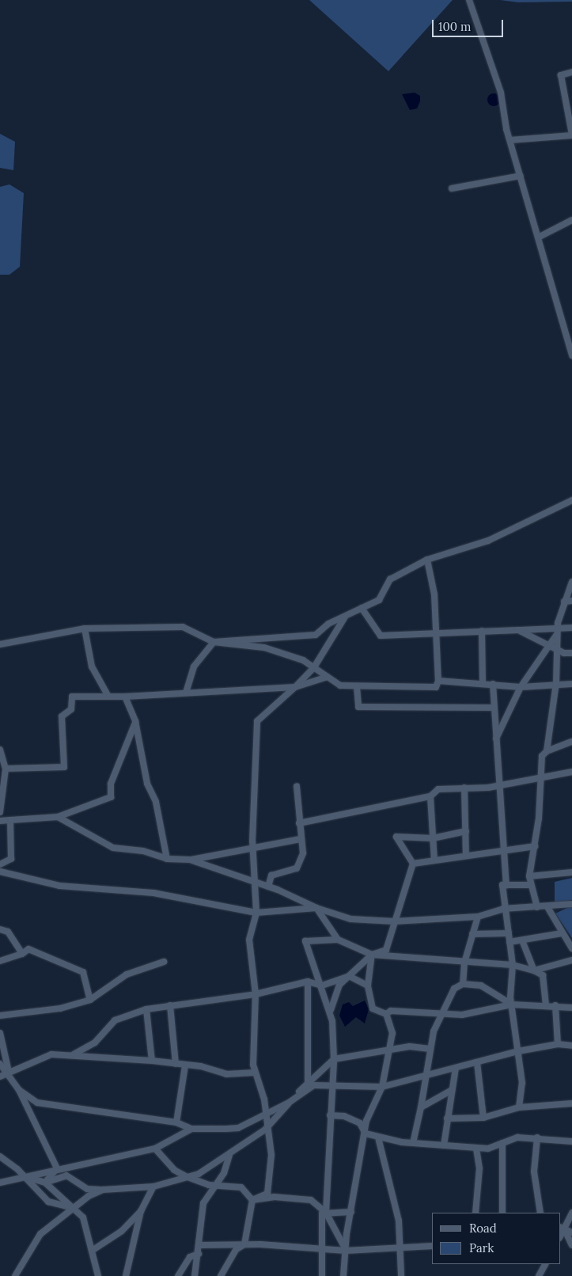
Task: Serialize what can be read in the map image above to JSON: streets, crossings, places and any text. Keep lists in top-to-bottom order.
{
  "legend": ["Road", "Park"],
  "scale_bar": "100 m"
}
